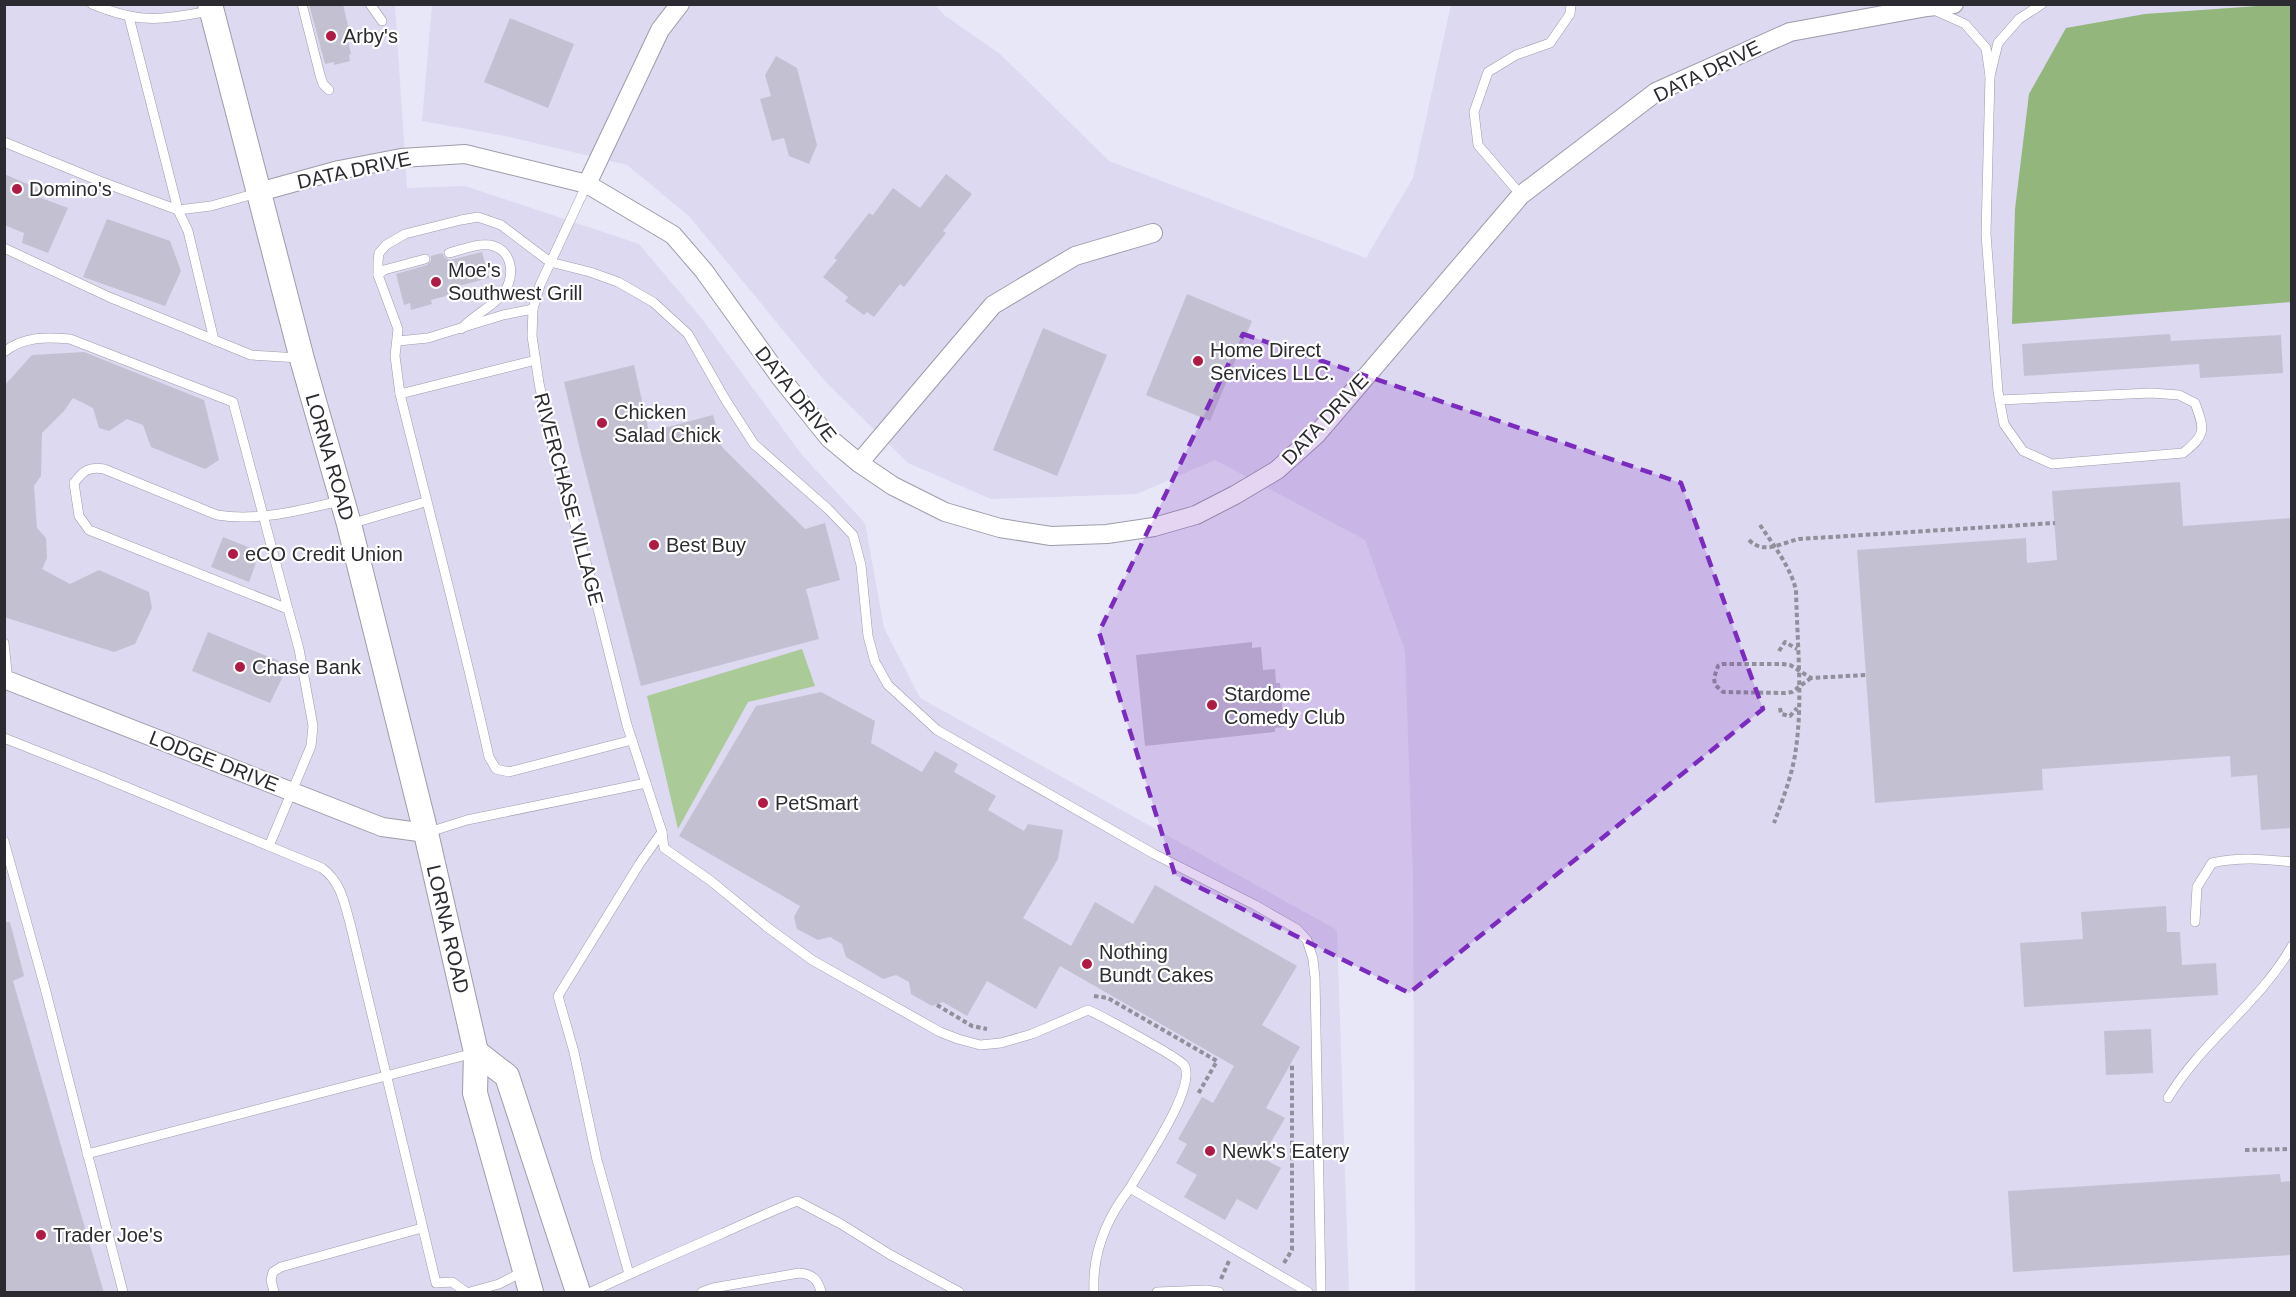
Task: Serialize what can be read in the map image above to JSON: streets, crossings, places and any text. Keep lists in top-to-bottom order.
{
  "streets": {
    "street": ["DATA DRIVE", "LORNA ROAD", "LODGE DRIVE"],
    "lane": ["RIVERCHASE VILLAGE"]
  },
  "crossings": [
    ["DATA DRIVE", "LORNA ROAD"],
    ["DATA DRIVE", "RIVERCHASE VILLAGE"],
    ["LORNA ROAD", "LODGE DRIVE"]
  ],
  "places": [
    "Arby's",
    "Domino's",
    "Moe's Southwest Grill",
    "Home Direct Services LLC.",
    "Chicken Salad Chick",
    "Best Buy",
    "eCO Credit Union",
    "Chase Bank",
    "Stardome Comedy Club",
    "PetSmart",
    "Nothing Bundt Cakes",
    "Newk's Eatery",
    "Trader Joe's"
  ]
}
